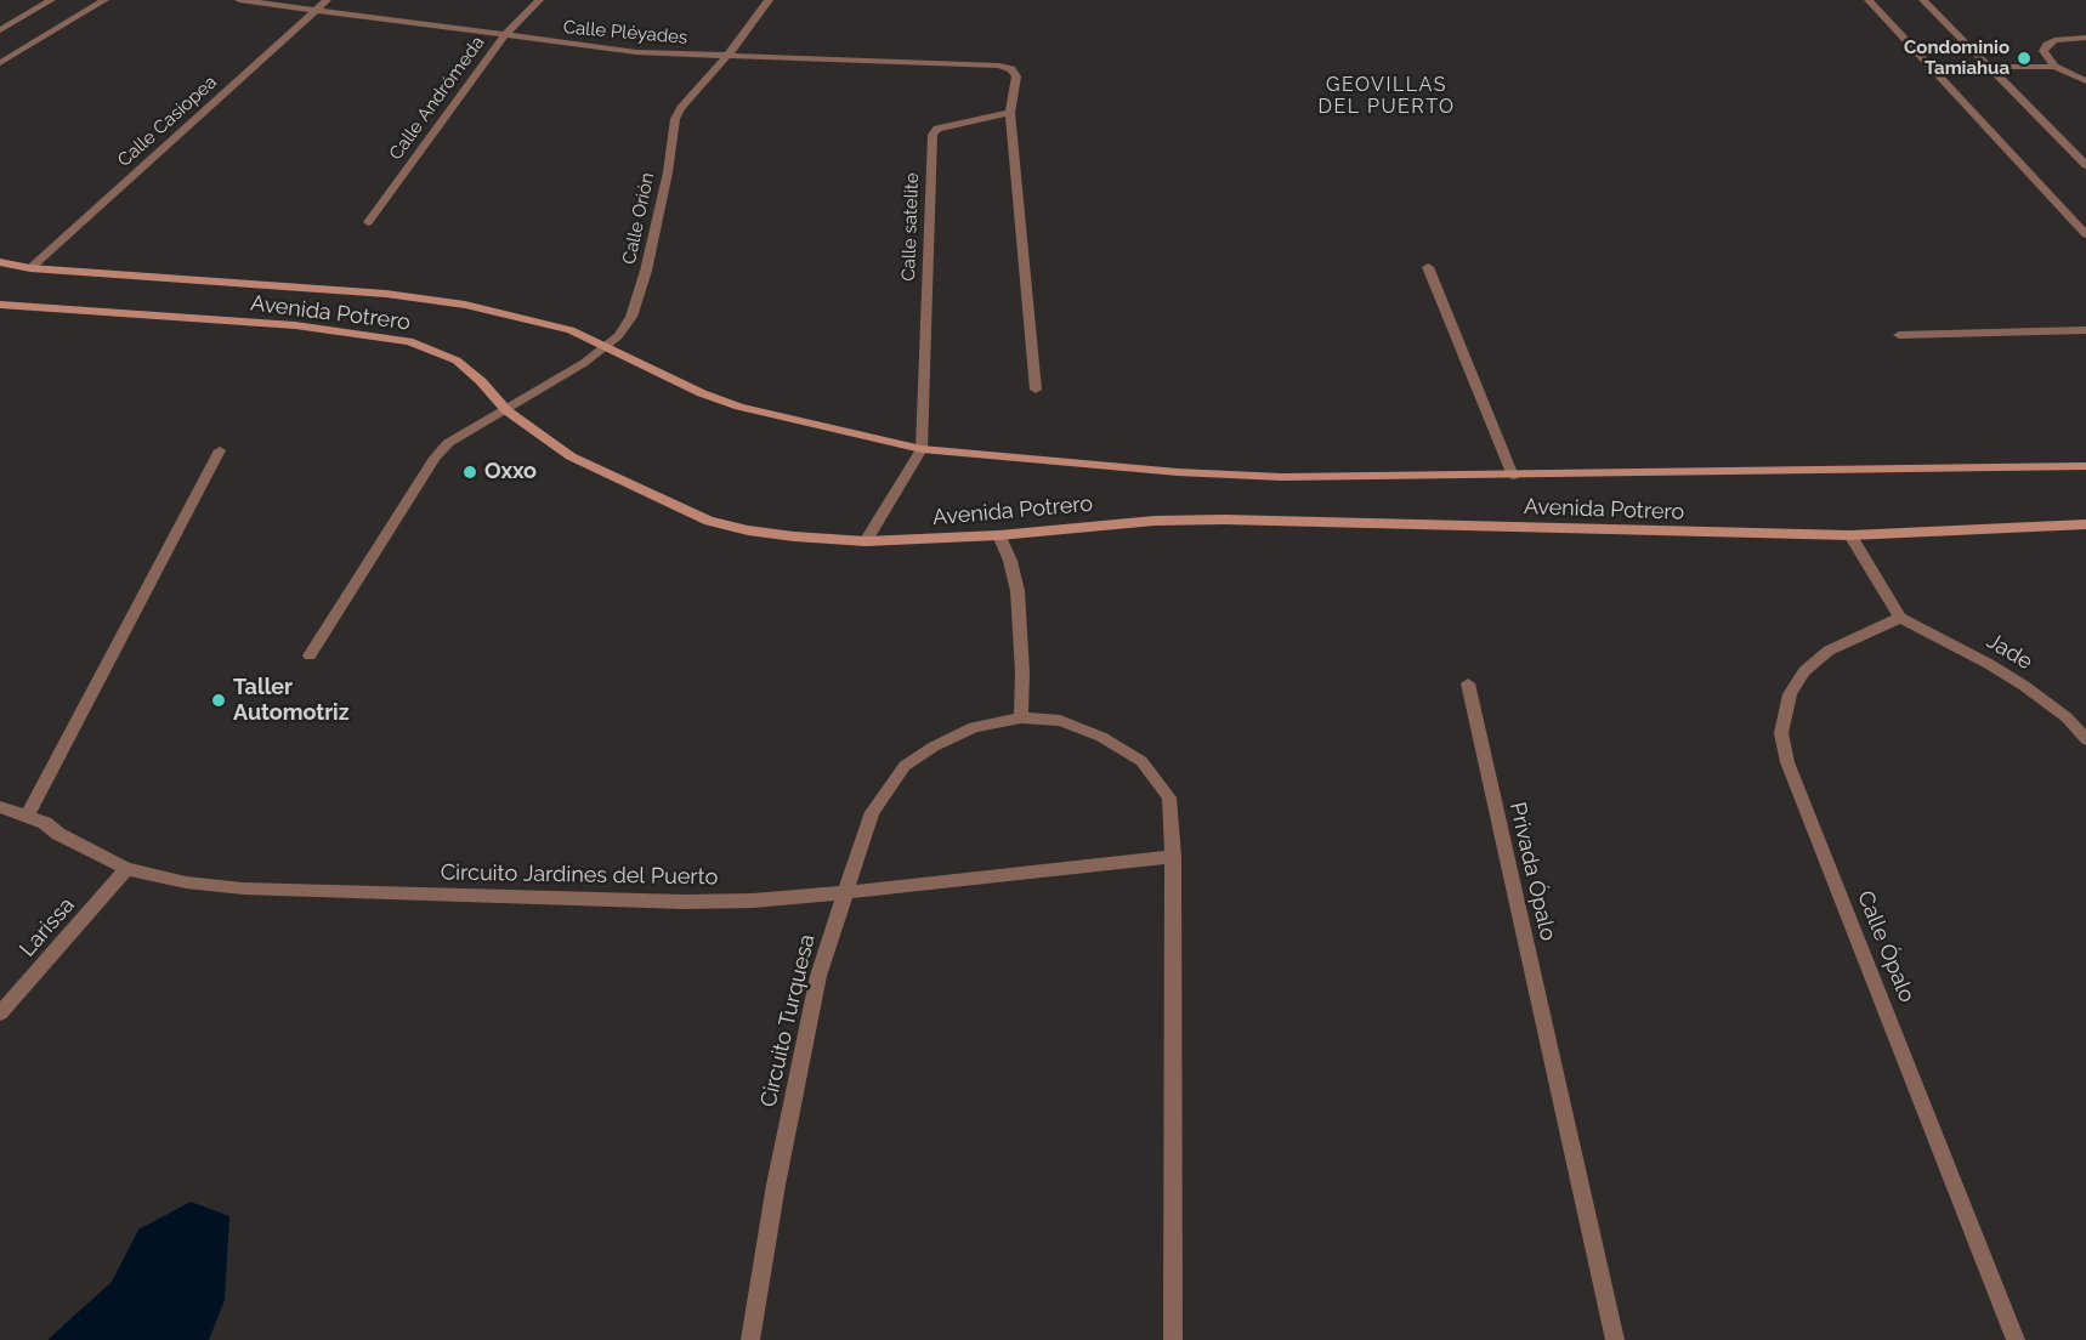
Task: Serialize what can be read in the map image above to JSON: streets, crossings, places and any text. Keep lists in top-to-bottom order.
{
  "streets": {
    "street": [
      "Calle Pléyades",
      "Calle Andrómeda",
      "Calle Casiopea",
      "Calle Orión",
      "Calle satelite",
      "Avenida Potrero",
      "Jade",
      "Privada Ópalo",
      "Circuito Jardines del Puerto",
      "Larissa",
      "Calle Ópalo",
      "Circuito Turquesa"
    ]
  },
  "crossings": [
    ["Calle Pléyades", "Calle Andrómeda"],
    ["Calle Pléyades", "Calle Casiopea"],
    ["Calle Pléyades", "Calle Orión"],
    ["Calle Pléyades", "Calle satelite"],
    ["Calle Casiopea", "Avenida Potrero"],
    ["Calle Orión", "Avenida Potrero"],
    ["Calle satelite", "Avenida Potrero"],
    ["Jade", "Calle Ópalo"],
    ["Circuito Jardines del Puerto", "Larissa"],
    ["Circuito Jardines del Puerto", "Circuito Turquesa"]
  ],
  "districts": ["GEOVILLAS DEL PUERTO"],
  "places": ["Condominio Tamiahua", "Oxxo", "Taller Automotriz"]
}
